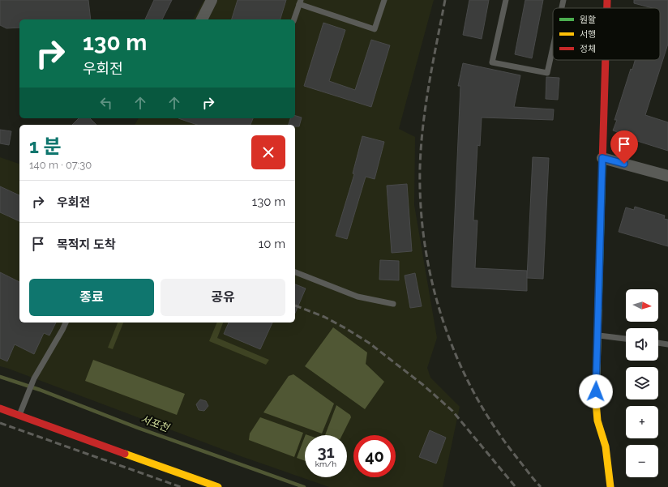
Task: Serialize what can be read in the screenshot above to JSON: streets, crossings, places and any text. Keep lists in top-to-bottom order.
{
  "water": ["서포천"],
  "legend": ["원활", "서행", "정체"],
  "north": "right",
  "page": {
    "turn": ["130 m", "우회전"],
    "heading": ["1 분", "140 m · 07:30"],
    "list": [
      {
        "name": "우회전",
        "value": "130 m"
      },
      {
        "name": "목적지 도착",
        "value": "10 m"
      }
    ],
    "buttons": ["종료", "공유"],
    "map_buttons": ["+", "−"],
    "speed": "31 km/h",
    "limit": "40"
  }
}
